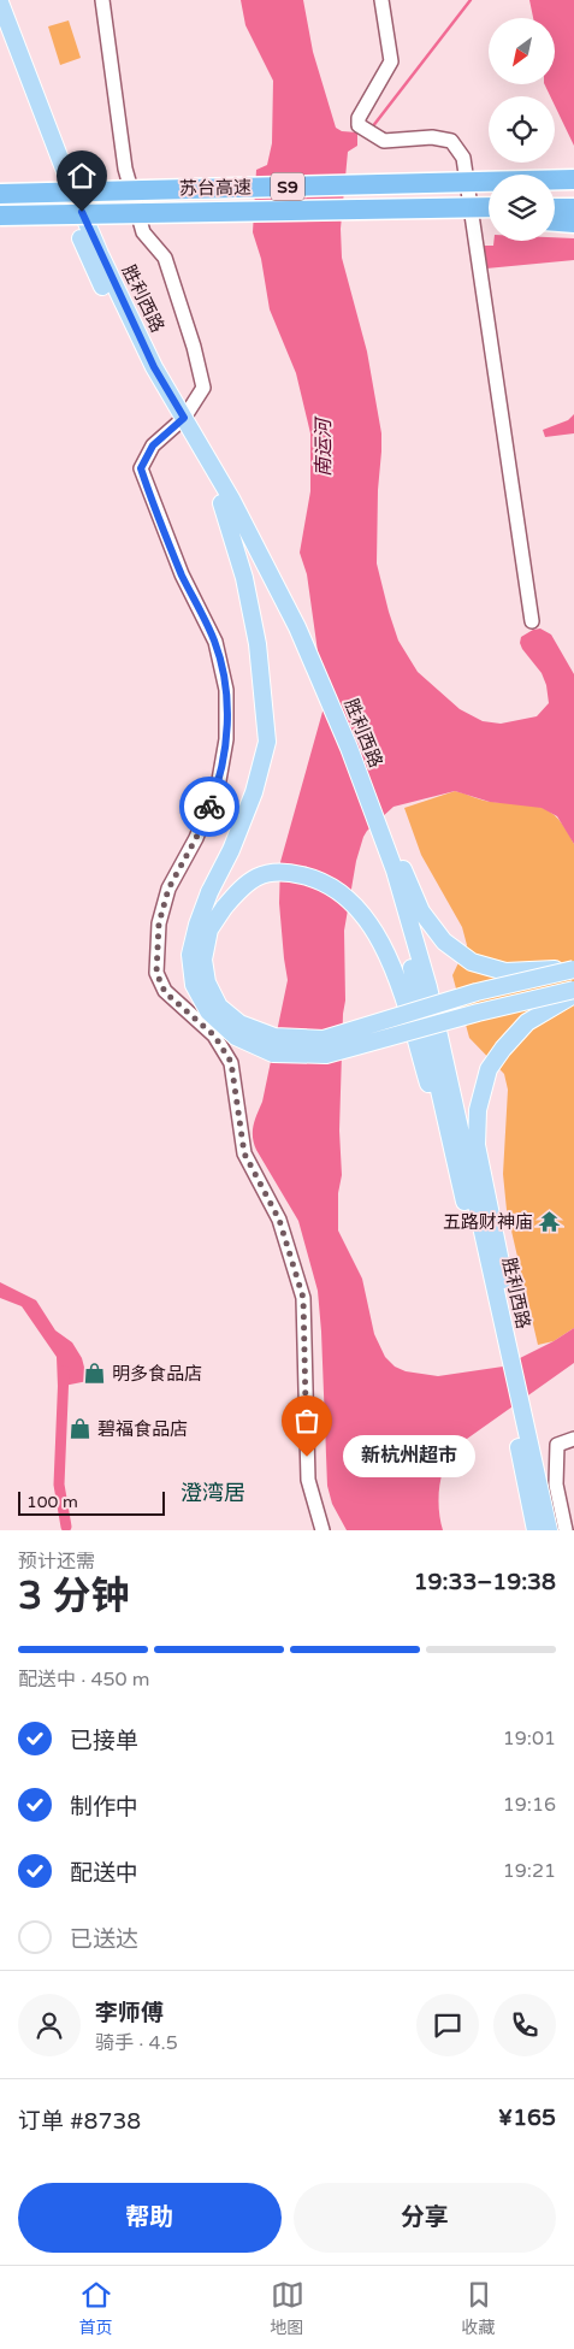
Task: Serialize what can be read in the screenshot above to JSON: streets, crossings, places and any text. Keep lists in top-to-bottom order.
{
  "streets": {
    "highway": ["S9", "苏台高速"],
    "main road": ["胜利西路"]
  },
  "districts": ["澄湾居"],
  "water": ["南运河"],
  "places": {
    "temple": ["五路财神庙"],
    "shop": ["明多食品店", "碧福食品店"],
    "other": ["新杭州超市"]
  },
  "scale_bar": "100 m",
  "north": "bottom left",
  "page": {
    "bubble": "新杭州超市",
    "scale": "100 m",
    "heading": ["3 分钟", "预计还需", "19:33–19:38"],
    "panel": [
      "李师傅",
      "骑手 · 4.5",
      "订单 #8738",
      "¥165"
    ],
    "bar": "配送中 · 450 m",
    "list": [
      ["已接单", "19:01"],
      ["制作中", "19:16"],
      ["配送中", "19:21"],
      "已送达"
    ],
    "buttons": ["帮助", "分享"],
    "tabs": ["首页", "地图", "收藏"]
  }
}
